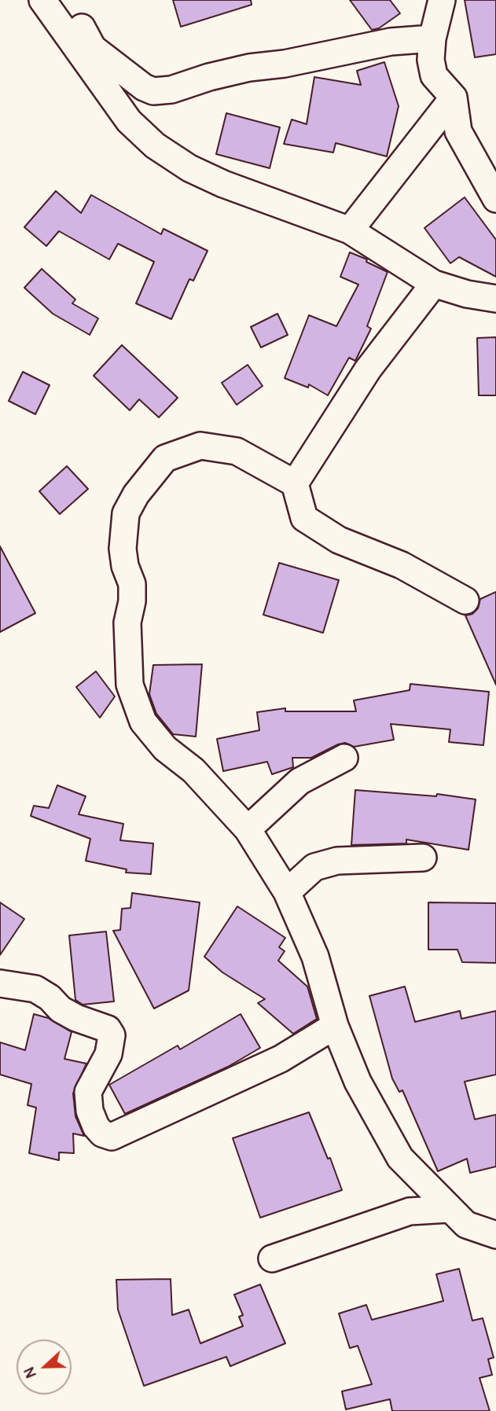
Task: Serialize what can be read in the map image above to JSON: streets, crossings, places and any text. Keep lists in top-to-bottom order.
{
  "north": "left"
}
